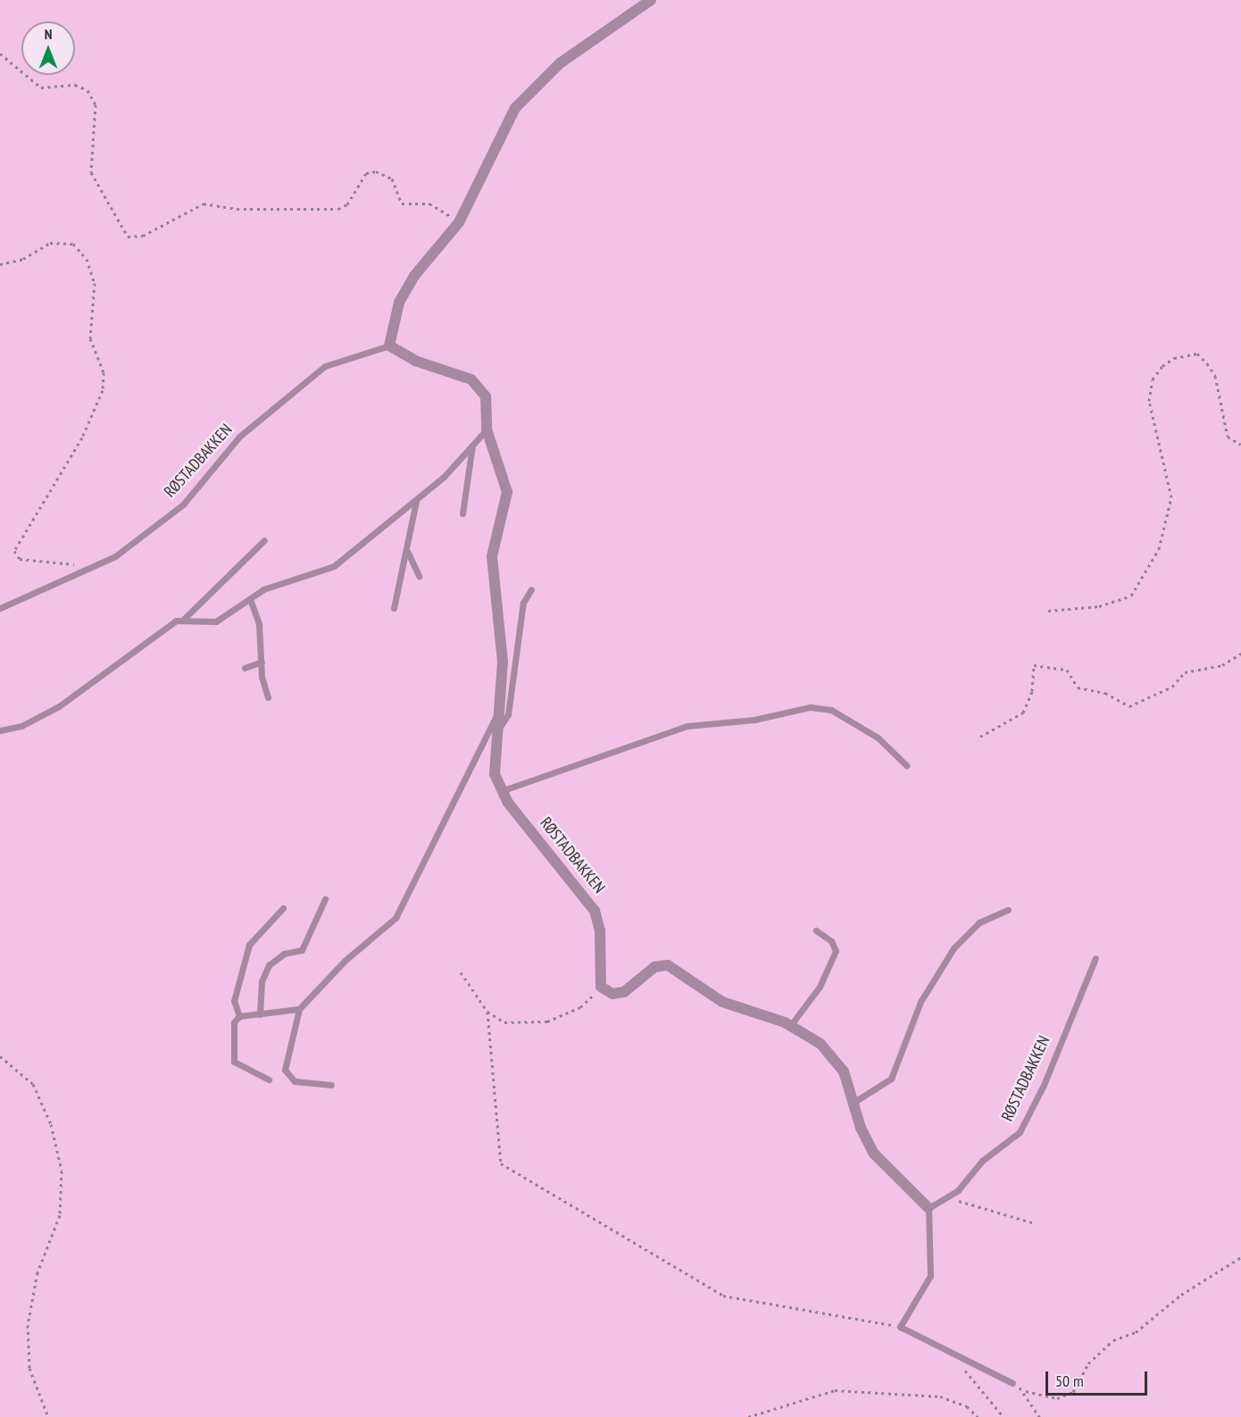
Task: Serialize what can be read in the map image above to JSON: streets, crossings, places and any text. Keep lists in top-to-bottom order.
{
  "streets": {
    "street": ["RØSTADBAKKEN"]
  },
  "scale_bar": "50 m",
  "north": "top"
}
